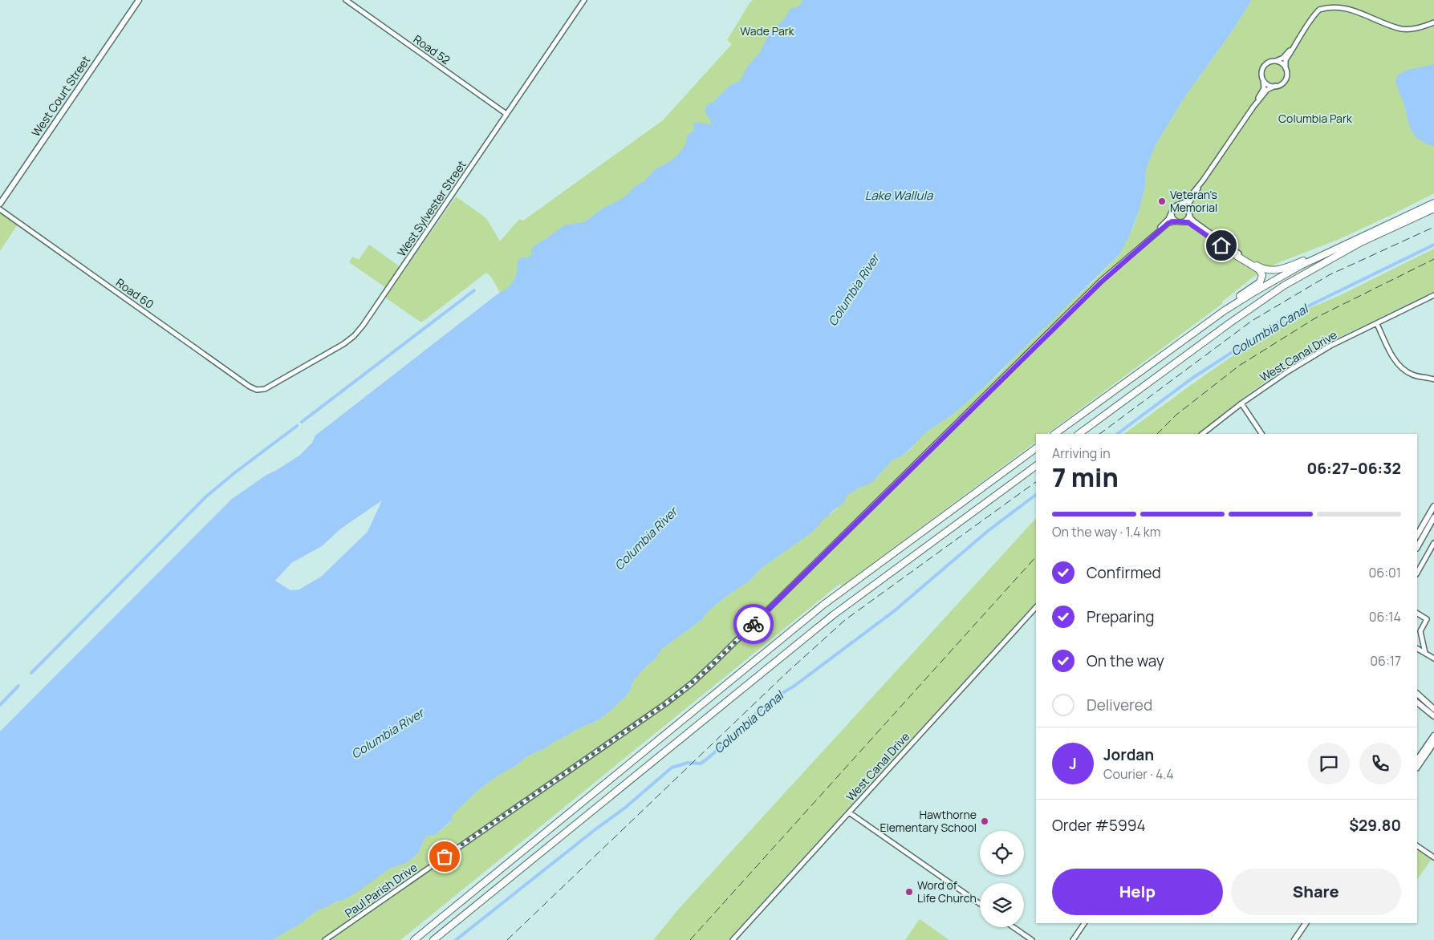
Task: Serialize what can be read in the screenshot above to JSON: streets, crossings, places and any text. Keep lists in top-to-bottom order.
{
  "streets": {
    "main road": ["West Court Street"],
    "street": [
      "Road 52",
      "West Sylvester Street",
      "Road 60",
      "West Canal Drive",
      "Paul Parish Drive"
    ]
  },
  "crossings": [
    ["Road 52", "West Sylvester Street"],
    ["West Sylvester Street", "Road 60"]
  ],
  "water": ["Lake Wallula", "Columbia River", "Columbia Canal"],
  "parks": ["Wade Park", "Columbia Park"],
  "places": ["Veteran's Memorial", "Hawthorne Elementary School", "Word of Life Church"],
  "page": {
    "heading": ["7 min", "Arriving in", "06:27–06:32"],
    "panel": [
      "Jordan",
      "Courier · 4.4",
      "Order #5994",
      "$29.80"
    ],
    "bar": "On the way · 1.4 km",
    "list": [
      ["Confirmed", "06:01"],
      ["Preparing", "06:14"],
      ["On the way", "06:17"],
      "Delivered"
    ],
    "round": "J",
    "buttons": ["Help", "Share"]
  }
}
